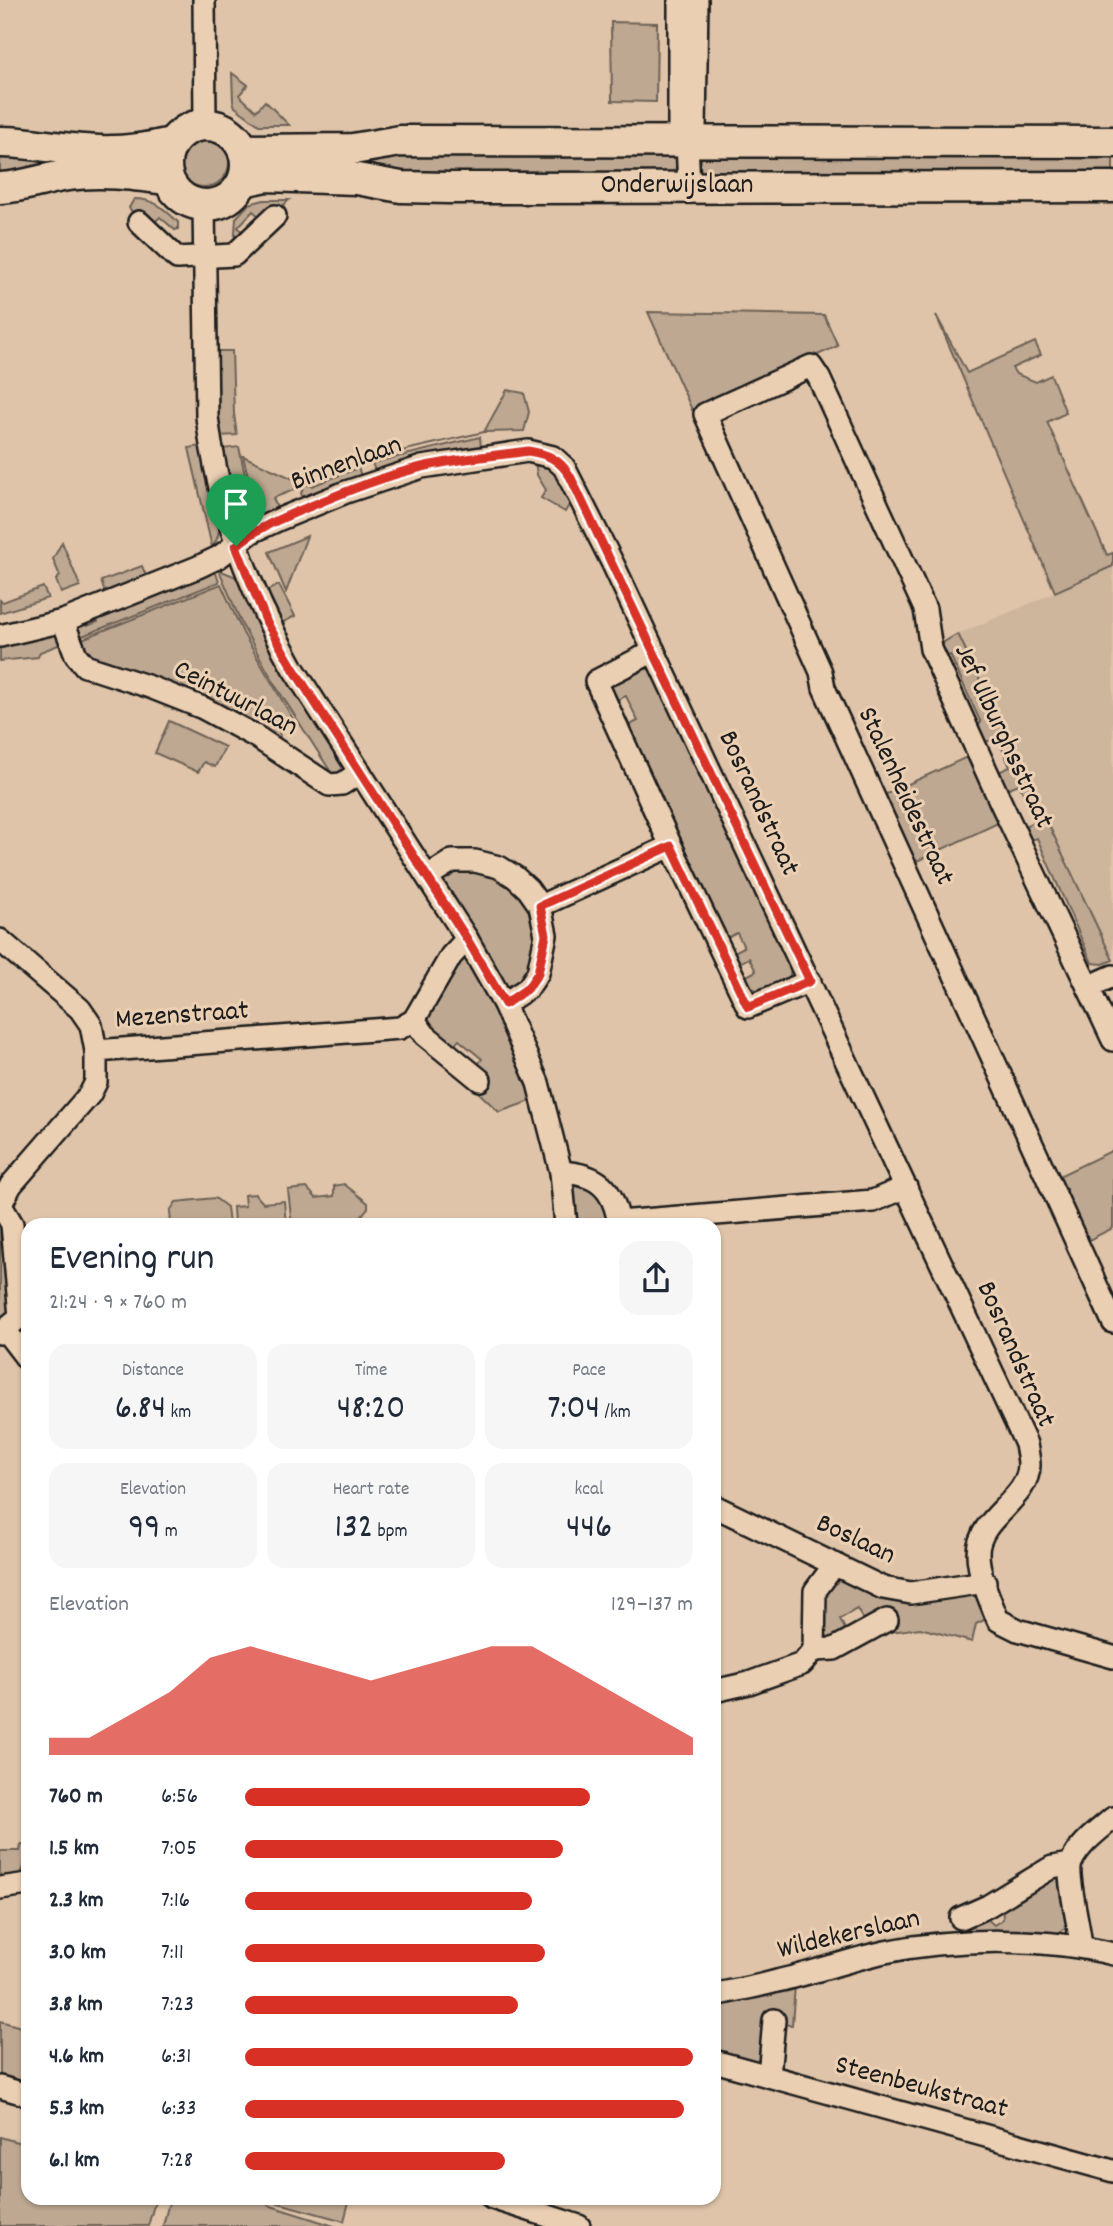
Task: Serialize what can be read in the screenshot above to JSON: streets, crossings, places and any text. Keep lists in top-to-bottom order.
{
  "streets": {
    "main road": ["Onderwijslaan"],
    "street": [
      "Binnenlaan",
      "Ceintuurlaan",
      "Jef Ulburghsstraat",
      "Stalenheidestraat",
      "Bosrandstraat",
      "Mezenstraat",
      "Boslaan",
      "Wildekerslaan",
      "Steenbeukstraat"
    ]
  },
  "crossings": [
    ["Onderwijslaan", "Ceintuurlaan"],
    ["Binnenlaan", "Ceintuurlaan"],
    ["Binnenlaan", "Bosrandstraat"],
    ["Jef Ulburghsstraat", "Stalenheidestraat"],
    ["Bosrandstraat", "Boslaan"]
  ],
  "page": {
    "heading": ["Evening run", "21:24 · 9 × 760 m"],
    "stats": [
      ["Distance", "6.84 km"],
      ["Time", "48:20"],
      ["Pace", "7:04 /km"],
      ["Elevation", "99 m"],
      ["Heart rate", "132 bpm"],
      ["kcal", "446"]
    ],
    "chart": ["Elevation", "129–137 m"],
    "list": [
      {
        "name": "760 m",
        "note": "6:56"
      },
      {
        "name": "1.5 km",
        "note": "7:05"
      },
      {
        "name": "2.3 km",
        "note": "7:16"
      },
      {
        "name": "3.0 km",
        "note": "7:11"
      },
      {
        "name": "3.8 km",
        "note": "7:23"
      },
      {
        "name": "4.6 km",
        "note": "6:31"
      },
      {
        "name": "5.3 km",
        "note": "6:33"
      },
      {
        "name": "6.1 km",
        "note": "7:28"
      }
    ]
  }
}
